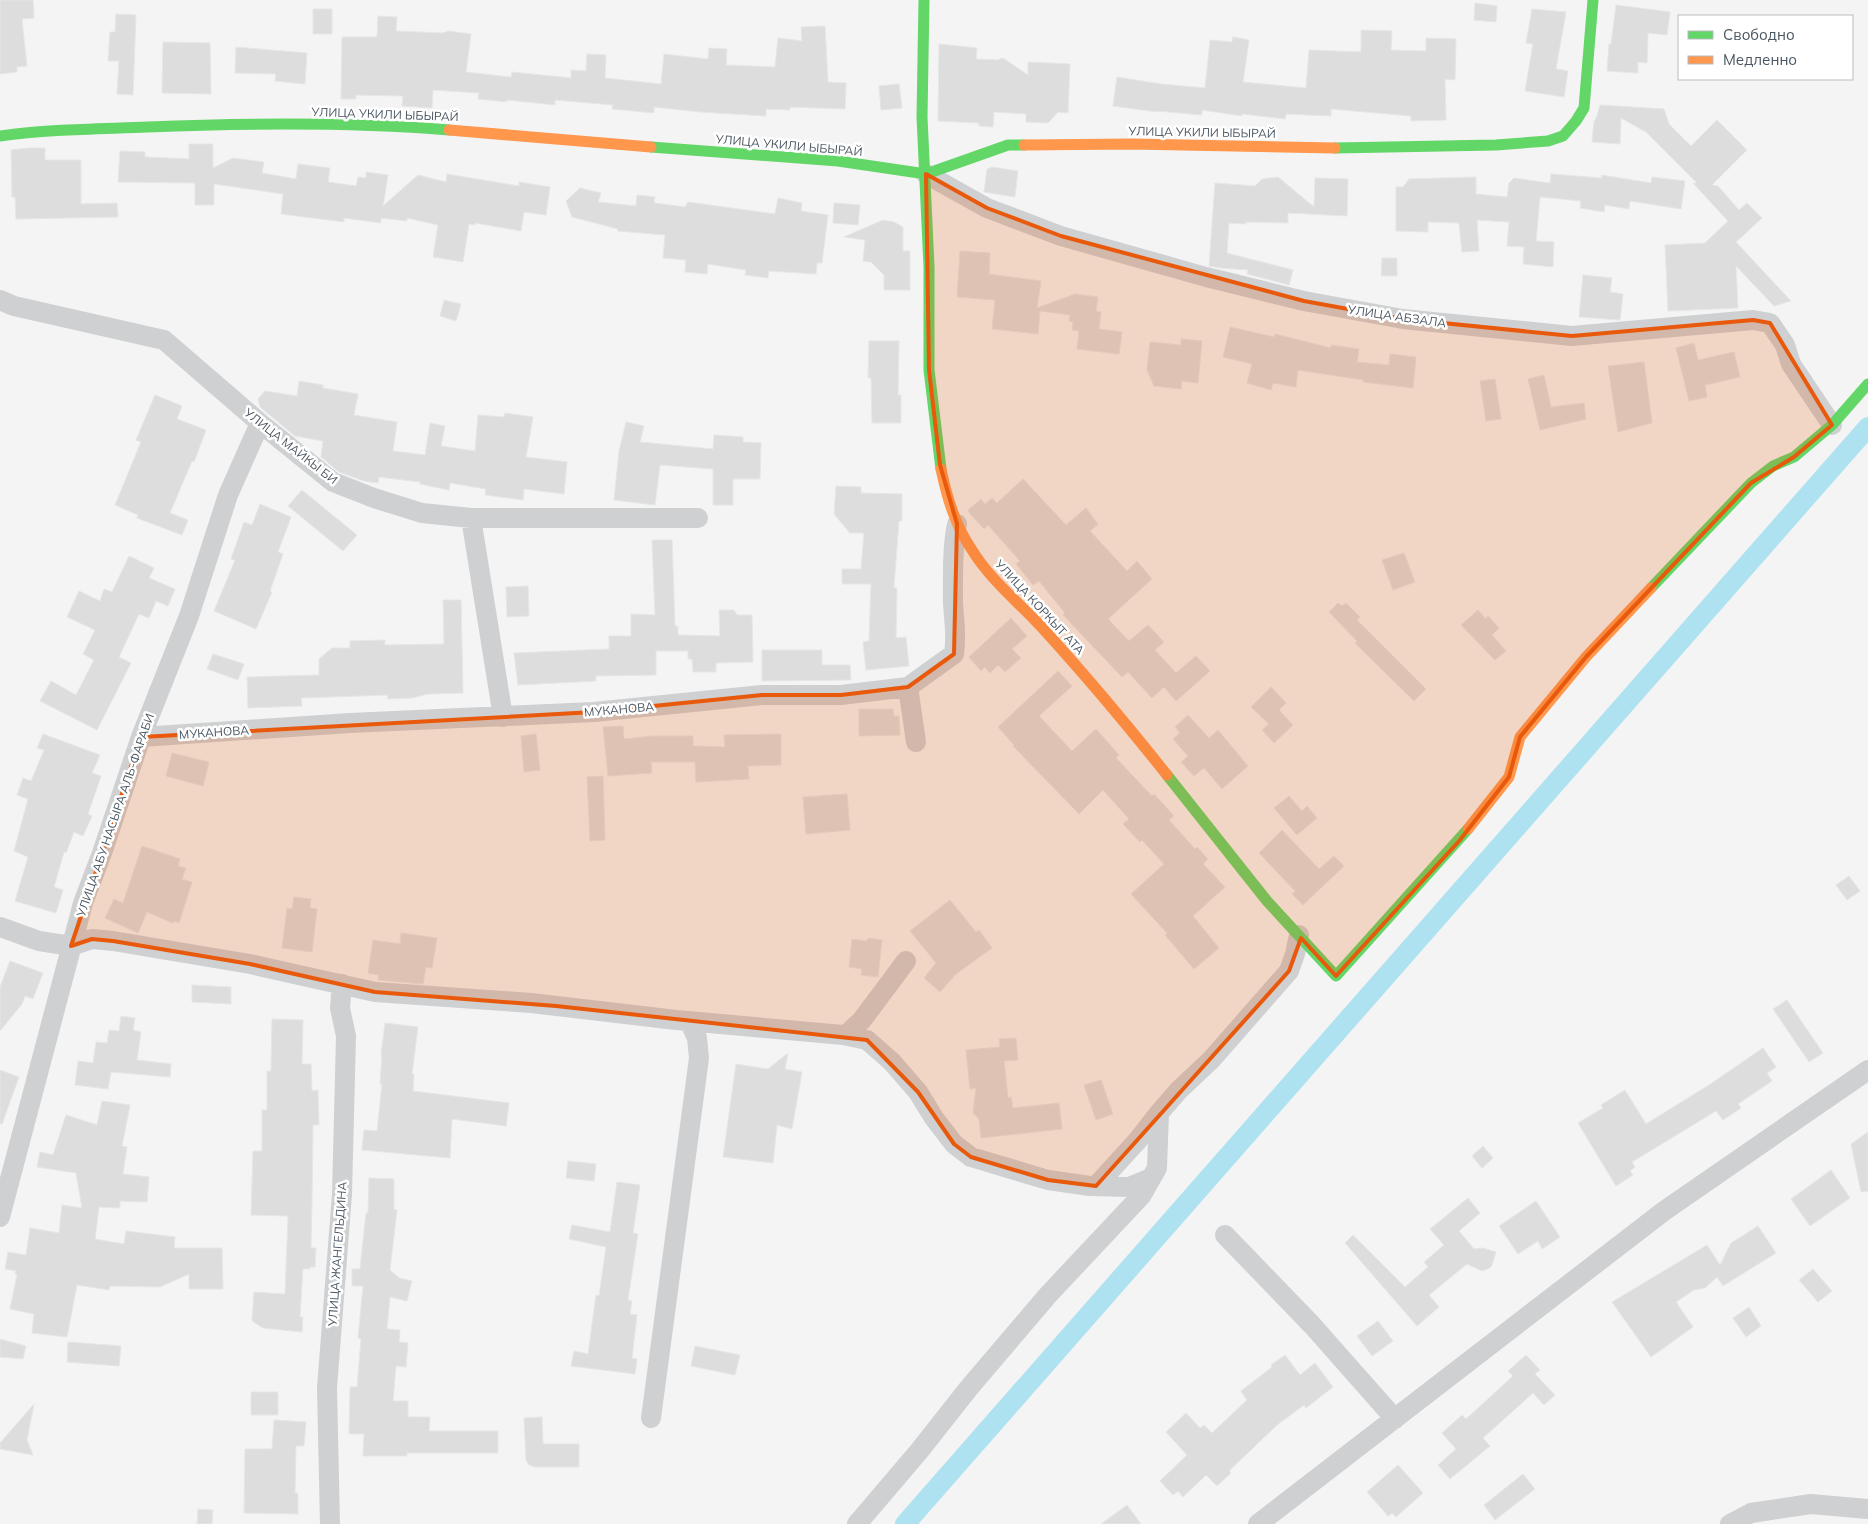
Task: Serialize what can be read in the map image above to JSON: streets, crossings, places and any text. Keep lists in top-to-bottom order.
{
  "streets": {
    "street": [
      "УЛИЦА УКИЛИ ЫБЫРАЙ",
      "УЛИЦА АБЗАЛА",
      "УЛИЦА МАЙКЫ БИ",
      "УЛИЦА КОРКЫТ АТА",
      "МУКАНОВА",
      "УЛИЦА АБУ НАСЫРА АЛЬ-ФАРАБИ",
      "УЛИЦА ЖАНГЕЛЬДИНА"
    ]
  },
  "crossings": [
    ["УЛИЦА УКИЛИ ЫБЫРАЙ", "УЛИЦА АБЗАЛА"],
    ["УЛИЦА УКИЛИ ЫБЫРАЙ", "УЛИЦА КОРКЫТ АТА"],
    ["УЛИЦА АБЗАЛА", "УЛИЦА КОРКЫТ АТА"],
    ["УЛИЦА МАЙКЫ БИ", "УЛИЦА АБУ НАСЫРА АЛЬ-ФАРАБИ"],
    ["УЛИЦА КОРКЫТ АТА", "МУКАНОВА"],
    ["МУКАНОВА", "УЛИЦА АБУ НАСЫРА АЛЬ-ФАРАБИ"]
  ],
  "legend": ["Свободно", "Медленно"]
}
